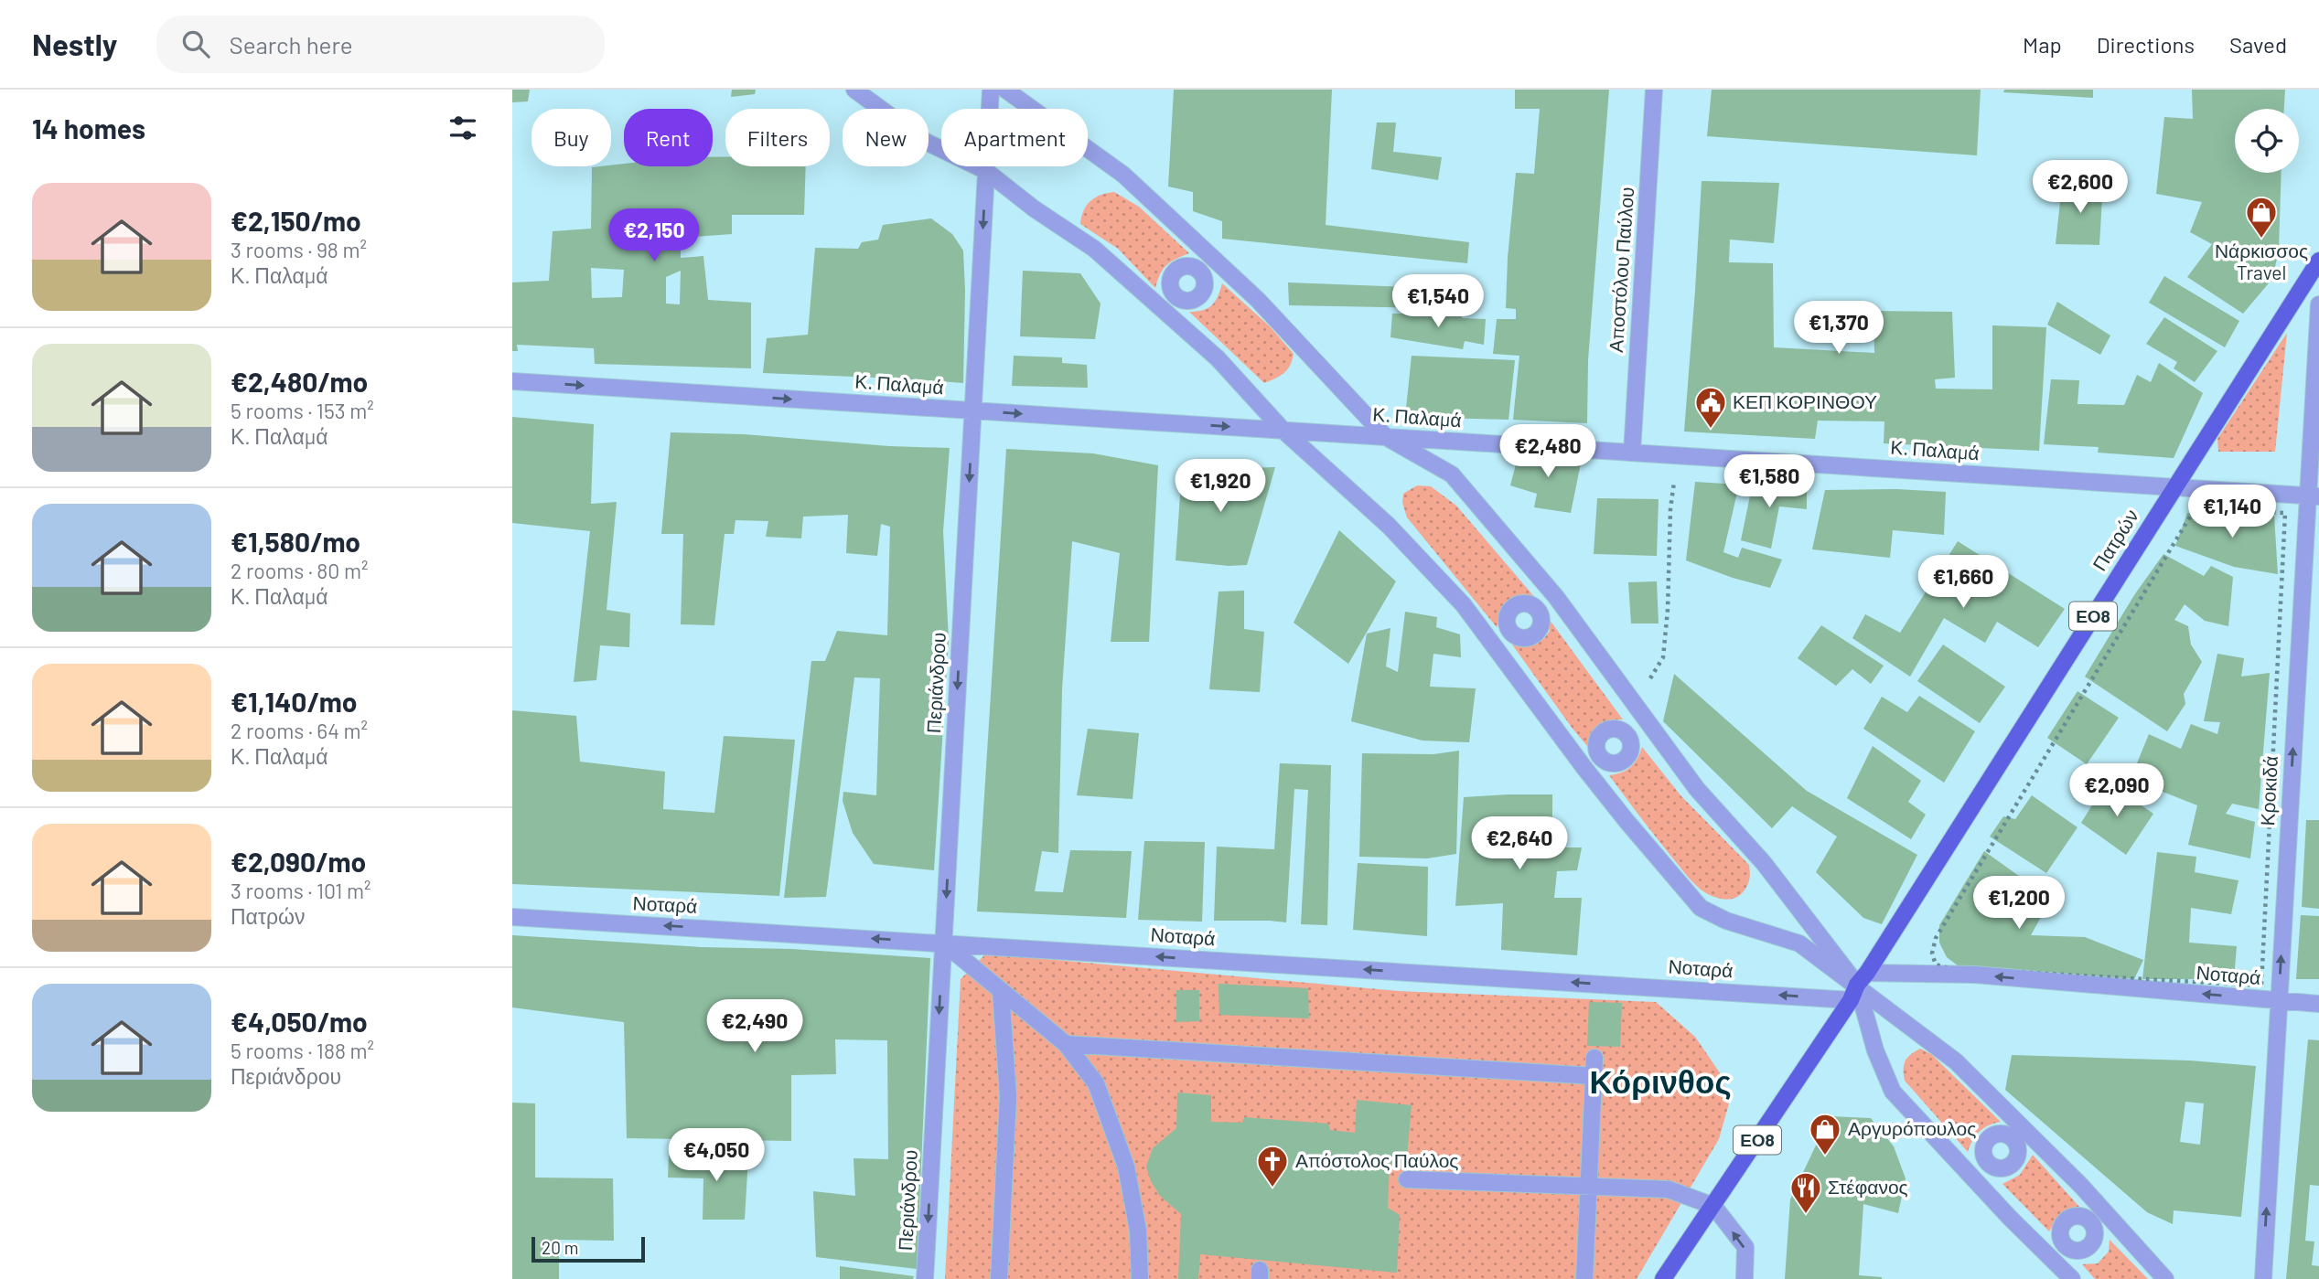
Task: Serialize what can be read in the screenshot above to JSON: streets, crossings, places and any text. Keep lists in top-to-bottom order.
{
  "streets": {
    "main road": ["Πατρών", "ΕΟ8"],
    "street": [
      "Αποστόλου Παύλου",
      "Κ. Παλαμά",
      "Περιάνδρου",
      "Κροκιδά",
      "Νοταρά"
    ]
  },
  "crossings": [
    ["Αποστόλου Παύλου", "Κ. Παλαμά"],
    ["Κ. Παλαμά", "Πατρών"],
    ["Κ. Παλαμά", "Περιάνδρου"],
    ["Κ. Παλαμά", "Κροκιδά"],
    ["Πατρών", "ΕΟ8"],
    ["Πατρών", "Νοταρά"],
    ["ΕΟ8", "Νοταρά"],
    ["Περιάνδρου", "Νοταρά"],
    ["Κροκιδά", "Νοταρά"]
  ],
  "one_way": [
    "Κ. Παλαμά",
    "Περιάνδρου",
    "Κροκιδά",
    "Νοταρά"
  ],
  "districts": ["Κόρινθος"],
  "places": {
    "shop": ["Νάρκισσος Travel", "Αργυρόπουλος"],
    "public building": ["ΚΕΠ ΚΟΡΙΝΘΟΥ"],
    "church": ["Απόστολος Παύλος"],
    "restaurant": ["Στέφανος"]
  },
  "scale_bar": "20 m",
  "page": {
    "header": "Nestly",
    "search": "Search here",
    "nav": ["Map", "Directions", "Saved"],
    "heading": "14 homes",
    "chip": [
      "Buy",
      "Rent",
      "Filters",
      "New",
      "Apartment"
    ],
    "price": [
      "€2,600",
      "€2,150",
      "€1,540",
      "€1,370",
      "€2,480",
      "€1,580",
      "€1,920",
      "€1,140",
      "€1,660",
      "€2,090",
      "€2,640",
      "€1,200",
      "€2,490",
      "€4,050"
    ],
    "list": [
      {
        "name": "€2,150/mo",
        "note": "3 rooms · 98 m² · Κ. Παλαμά"
      },
      {
        "name": "€2,480/mo",
        "note": "5 rooms · 153 m² · Κ. Παλαμά"
      },
      {
        "name": "€1,580/mo",
        "note": "2 rooms · 80 m² · Κ. Παλαμά"
      },
      {
        "name": "€1,140/mo",
        "note": "2 rooms · 64 m² · Κ. Παλαμά"
      },
      {
        "name": "€2,090/mo",
        "note": "3 rooms · 101 m² · Πατρών"
      },
      {
        "name": "€4,050/mo",
        "note": "5 rooms · 188 m² · Περιάνδρου"
      }
    ],
    "scale": "20 m"
  }
}
